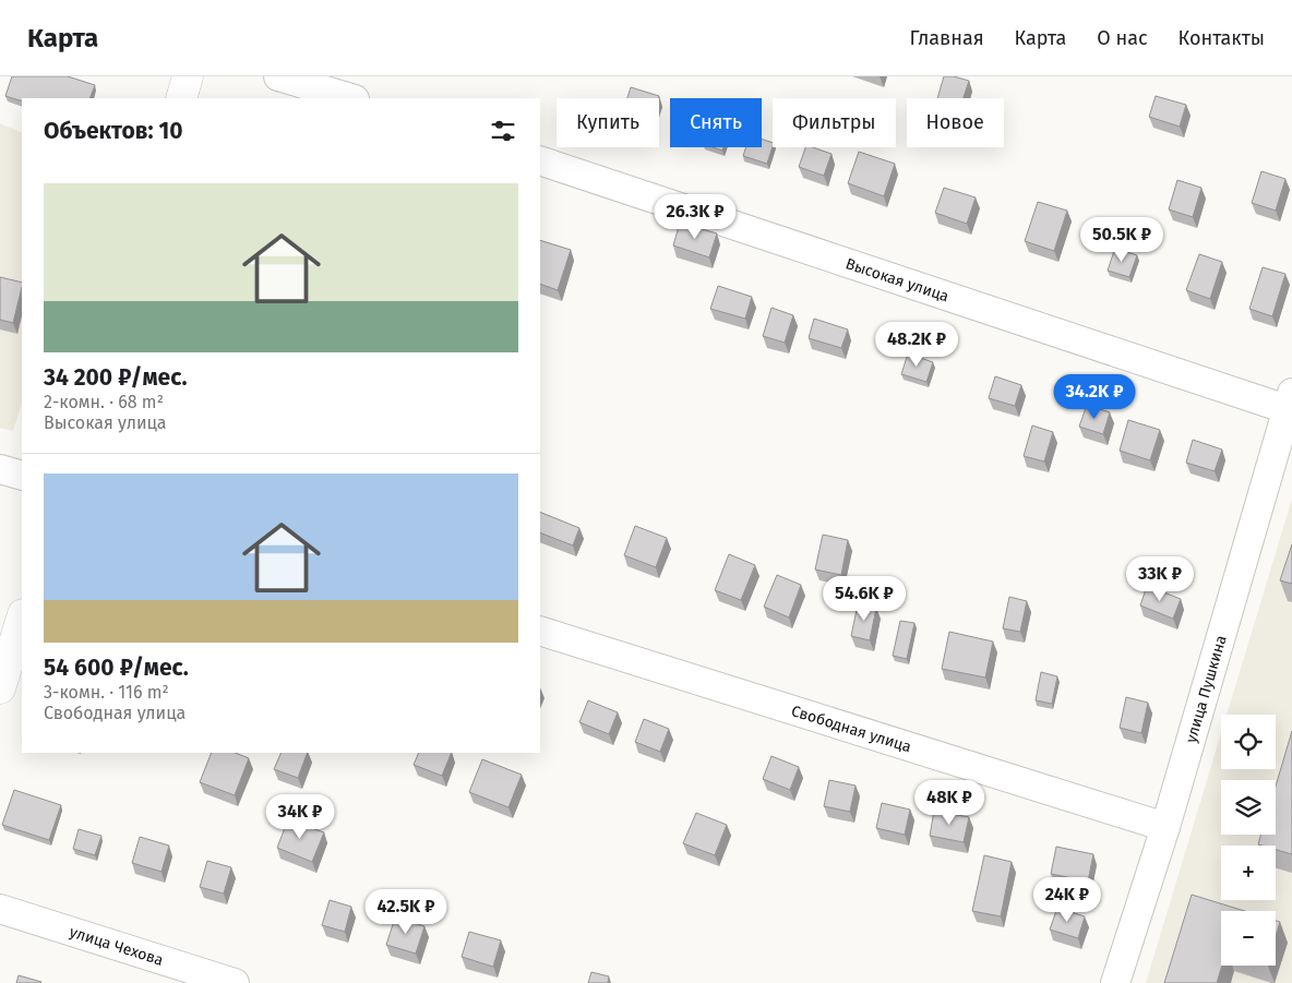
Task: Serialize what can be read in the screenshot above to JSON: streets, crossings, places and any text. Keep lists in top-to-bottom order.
{
  "streets": {
    "street": [
      "Высокая улица",
      "улица Пушкина",
      "Свободная улица",
      "улица Чехова"
    ]
  },
  "crossings": [
    ["Высокая улица", "улица Пушкина"],
    ["улица Пушкина", "Свободная улица"]
  ],
  "page": {
    "header": "Карта",
    "nav": [
      "Главная",
      "Карта",
      "О нас",
      "Контакты"
    ],
    "chip": [
      "Купить",
      "Снять",
      "Фильтры",
      "Новое"
    ],
    "heading": "Объектов: 10",
    "list": [
      {
        "name": "34 200 ₽/мес.",
        "note": "2-комн. · 68 m² · Высокая улица"
      },
      {
        "name": "54 600 ₽/мес.",
        "note": "3-комн. · 116 m² · Свободная улица"
      }
    ],
    "price": [
      "26.3K ₽",
      "50.5K ₽",
      "48.2K ₽",
      "34.2K ₽",
      "33K ₽",
      "54.6K ₽",
      "48K ₽",
      "34K ₽",
      "24K ₽",
      "42.5K ₽"
    ],
    "map_buttons": ["+", "−"]
  }
}
